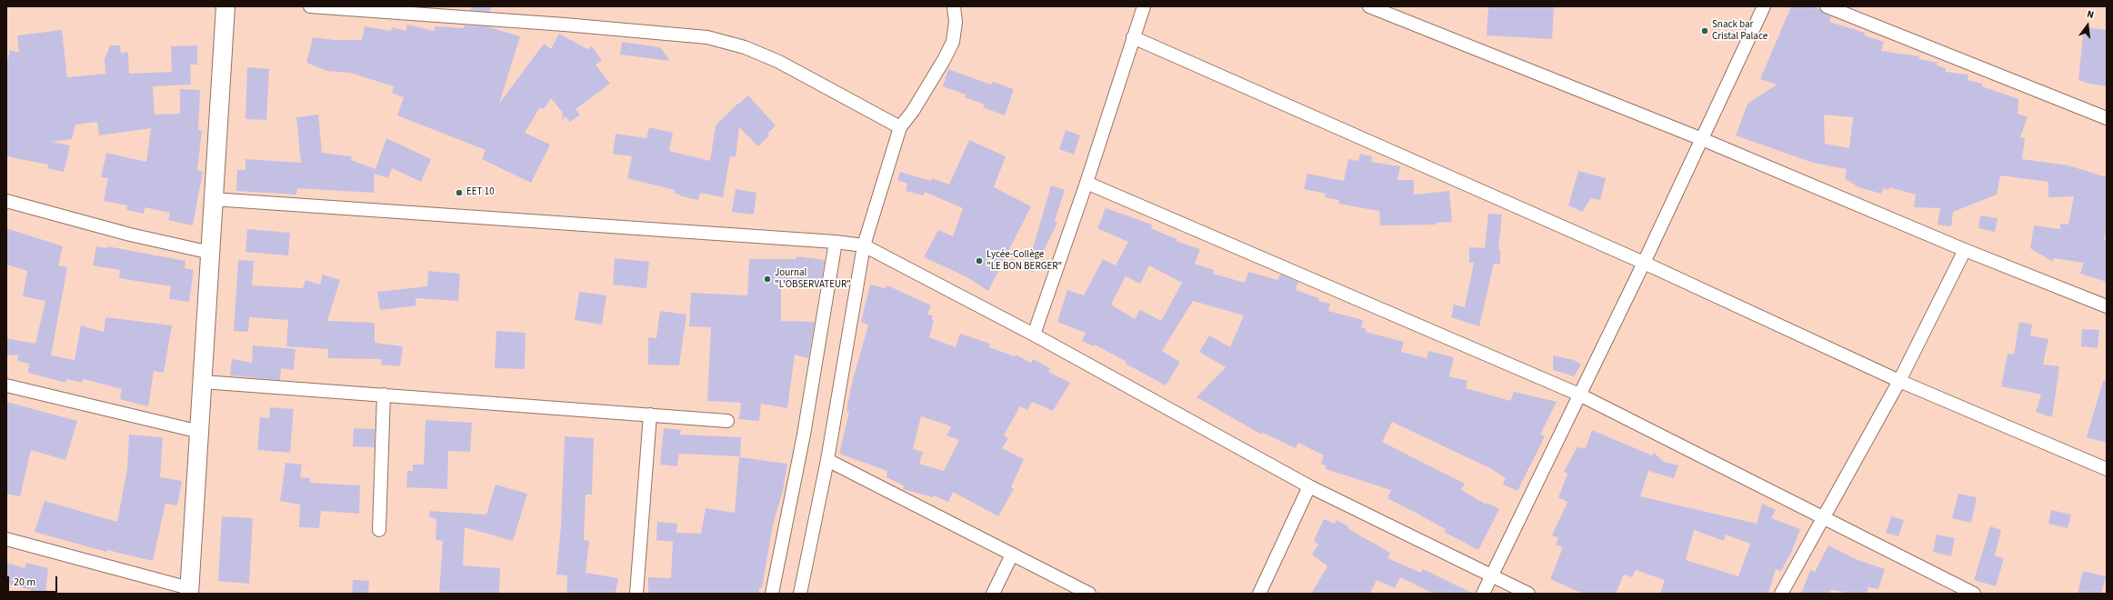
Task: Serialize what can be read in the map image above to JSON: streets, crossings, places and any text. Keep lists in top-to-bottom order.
{
  "places": [
    "Snack bar Cristal Palace",
    "EET 10",
    "Lycée-Collège \"LE BON BERGER\"",
    "Journal \"L'OBSERVATEUR\""
  ],
  "scale_bar": "20 m",
  "north": "top"
}
